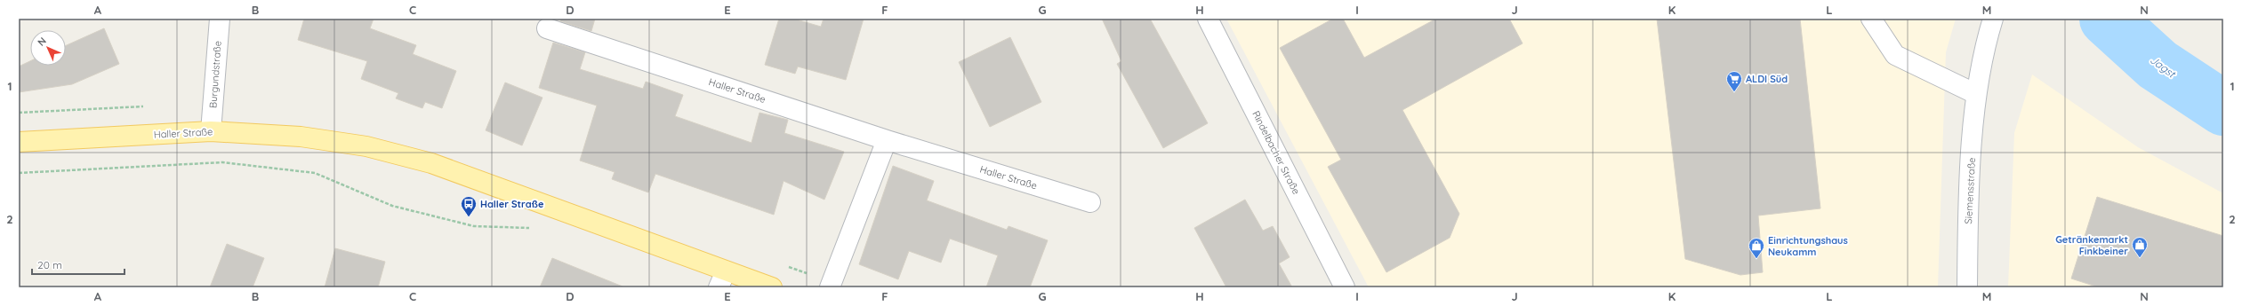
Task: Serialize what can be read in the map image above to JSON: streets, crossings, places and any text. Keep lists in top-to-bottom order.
{
  "streets": {
    "main road": ["Haller Straße"],
    "street": ["Burgundstraße", "Rindelbacher Straße", "Siemensstraße"]
  },
  "crossings": [
    ["Burgundstraße", "Haller Straße"]
  ],
  "water": ["Jagst"],
  "places": {
    "supermarket": ["ALDI Süd"],
    "bus stop": ["Haller Straße"],
    "shop": ["Getränkemarkt Finkbeiner", "Einrichtungshaus Neukamm"]
  },
  "scale_bar": "20 m",
  "north": "top left",
  "grid": {
    "columns": [
      "A",
      "B",
      "C",
      "D",
      "E",
      "F",
      "G",
      "H",
      "I",
      "J",
      "K",
      "L",
      "M",
      "N"
    ],
    "rows": ["1", "2"]
  }
}
